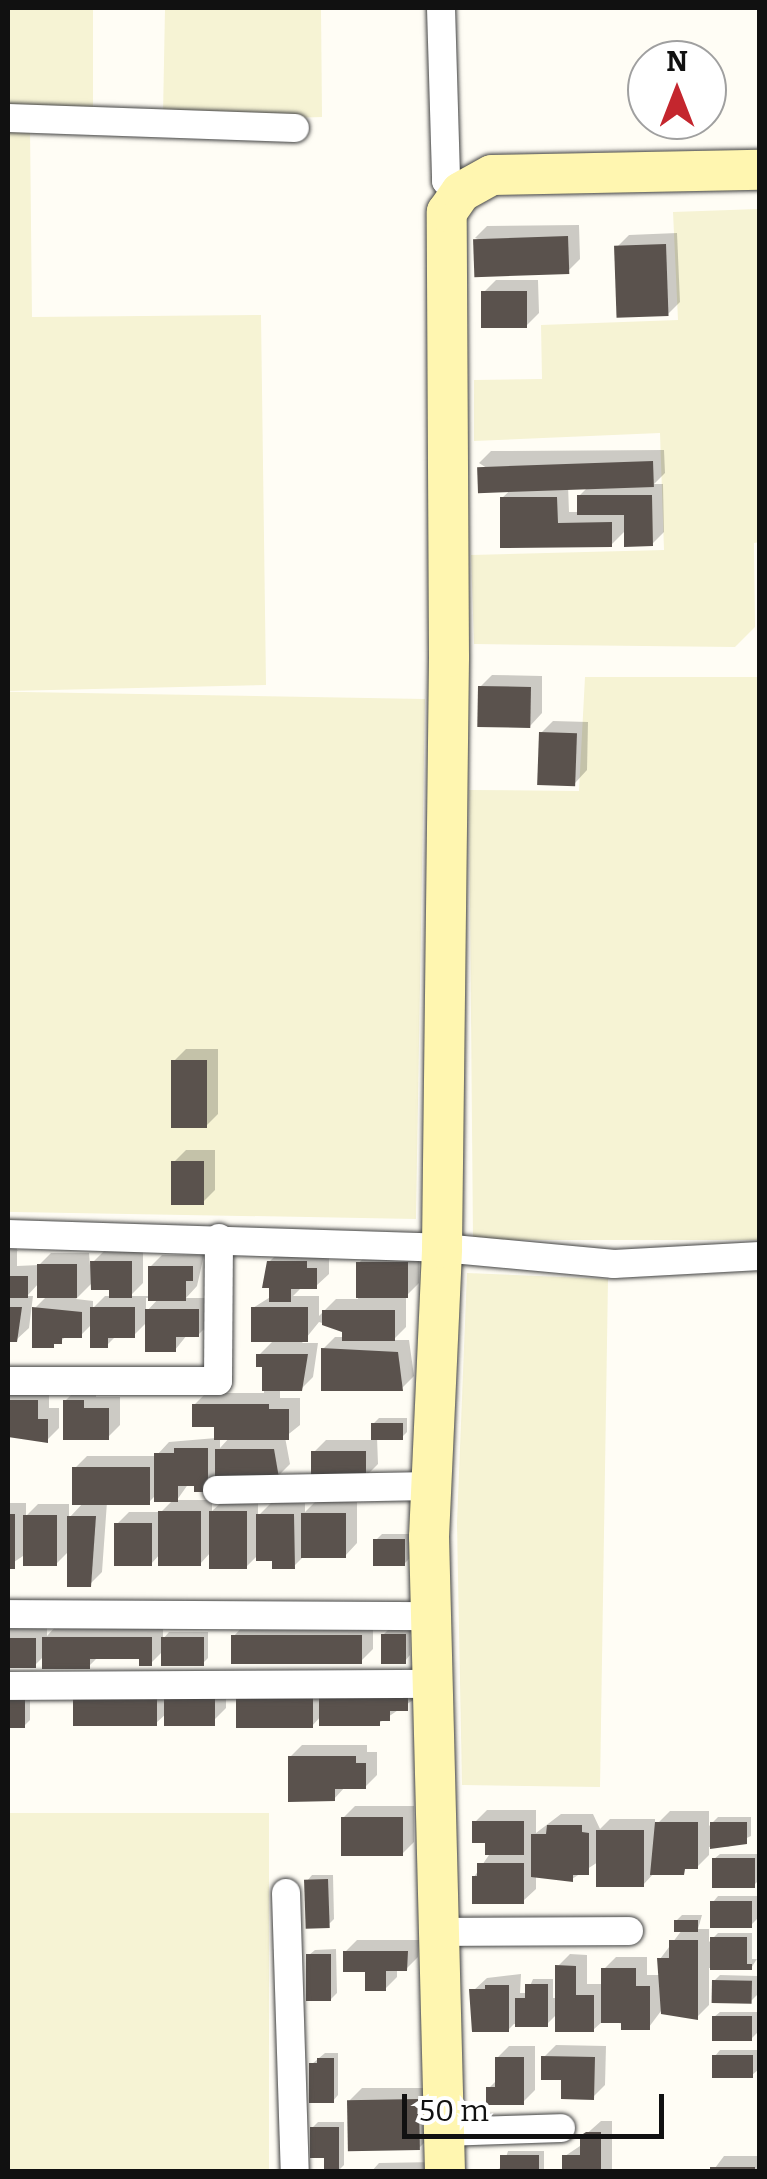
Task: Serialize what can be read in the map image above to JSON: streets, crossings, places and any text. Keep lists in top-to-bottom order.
{
  "scale_bar": "50 m",
  "north": "top"
}
